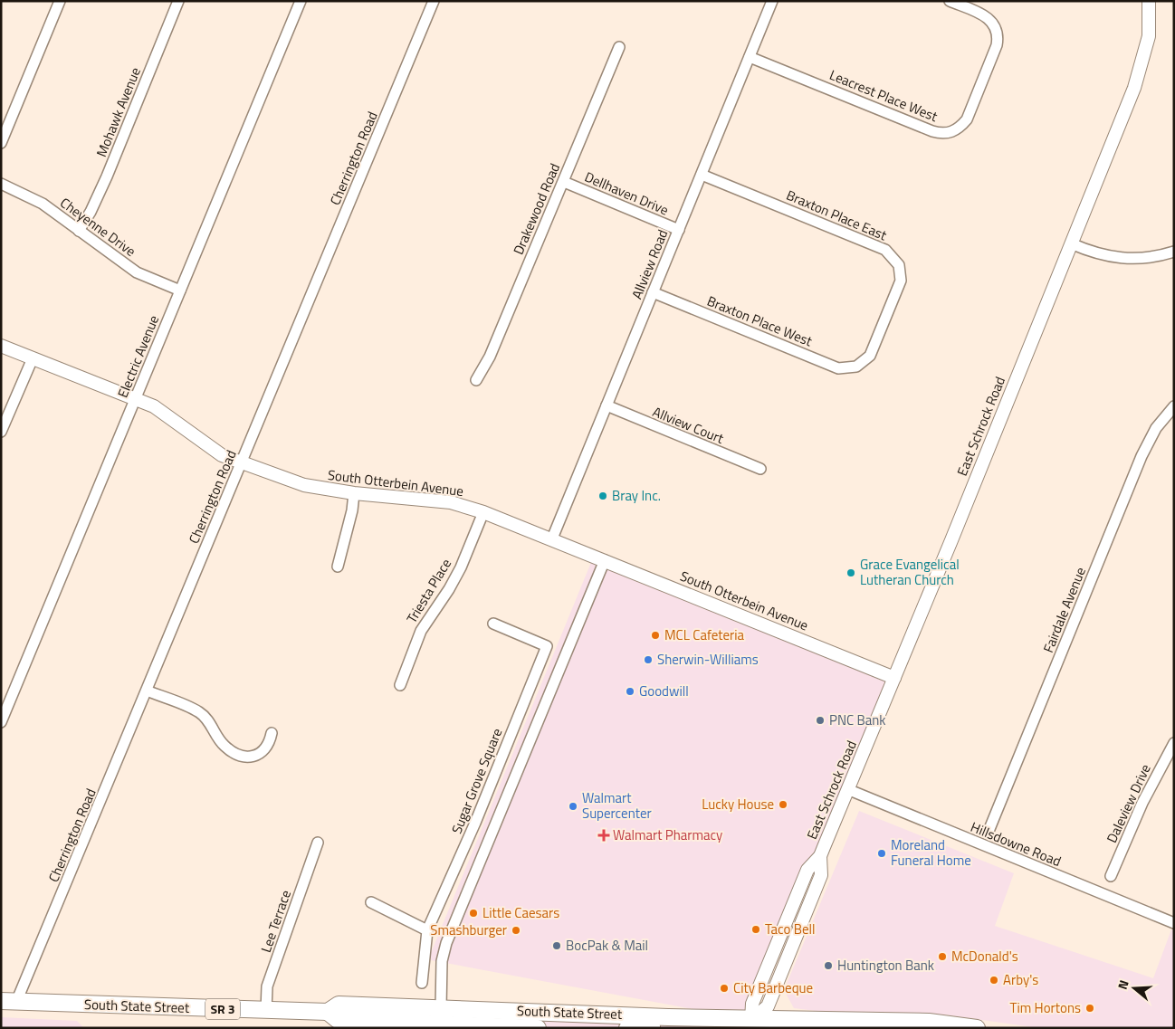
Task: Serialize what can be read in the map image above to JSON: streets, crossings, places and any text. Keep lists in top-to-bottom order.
{
  "streets": {
    "main road": ["South State Street", "SR 3"],
    "street": [
      "Leacrest Place West",
      "Mohawk Avenue",
      "Cherrington Road",
      "Dellhaven Drive",
      "Drakewood Road",
      "Braxton Place East",
      "Cheyenne Drive",
      "Allview Road",
      "Braxton Place West",
      "Electric Avenue",
      "Allview Court",
      "East Schrock Road",
      "South Otterbein Avenue",
      "Triesta Place",
      "Fairdale Avenue",
      "Sugar Grove Square",
      "Daleview Drive",
      "Hillsdowne Road",
      "Lee Terrace"
    ]
  },
  "crossings": [
    ["Leacrest Place West", "Allview Road"],
    ["Mohawk Avenue", "Cheyenne Drive"],
    ["Cherrington Road", "South Otterbein Avenue"],
    ["Cherrington Road", "South State Street"],
    ["Dellhaven Drive", "Drakewood Road"],
    ["Dellhaven Drive", "Allview Road"],
    ["Braxton Place East", "Allview Road"],
    ["Braxton Place East", "Braxton Place West"],
    ["Cheyenne Drive", "Electric Avenue"],
    ["Allview Road", "Braxton Place West"],
    ["Allview Road", "Allview Court"],
    ["Allview Road", "South Otterbein Avenue"],
    ["Electric Avenue", "South Otterbein Avenue"],
    ["East Schrock Road", "South Otterbein Avenue"],
    ["East Schrock Road", "Hillsdowne Road"],
    ["East Schrock Road", "South State Street"],
    ["South Otterbein Avenue", "Triesta Place"],
    ["Lee Terrace", "South State Street"]
  ],
  "places": {
    "other": [
      "Bray Inc.",
      "Grace Evangelical Lutheran Church",
      "MCL Cafeteria",
      "Sherwin-Williams",
      "Goodwill",
      "PNC Bank",
      "Lucky House",
      "Walmart Supercenter",
      "Moreland Funeral Home",
      "Little Caesars",
      "Taco Bell",
      "Smashburger",
      "BocPak & Mail",
      "McDonald's",
      "Huntington Bank",
      "Arby's",
      "City Barbeque",
      "Tim Hortons"
    ],
    "health": ["Walmart Pharmacy"]
  },
  "north": "left"
}
